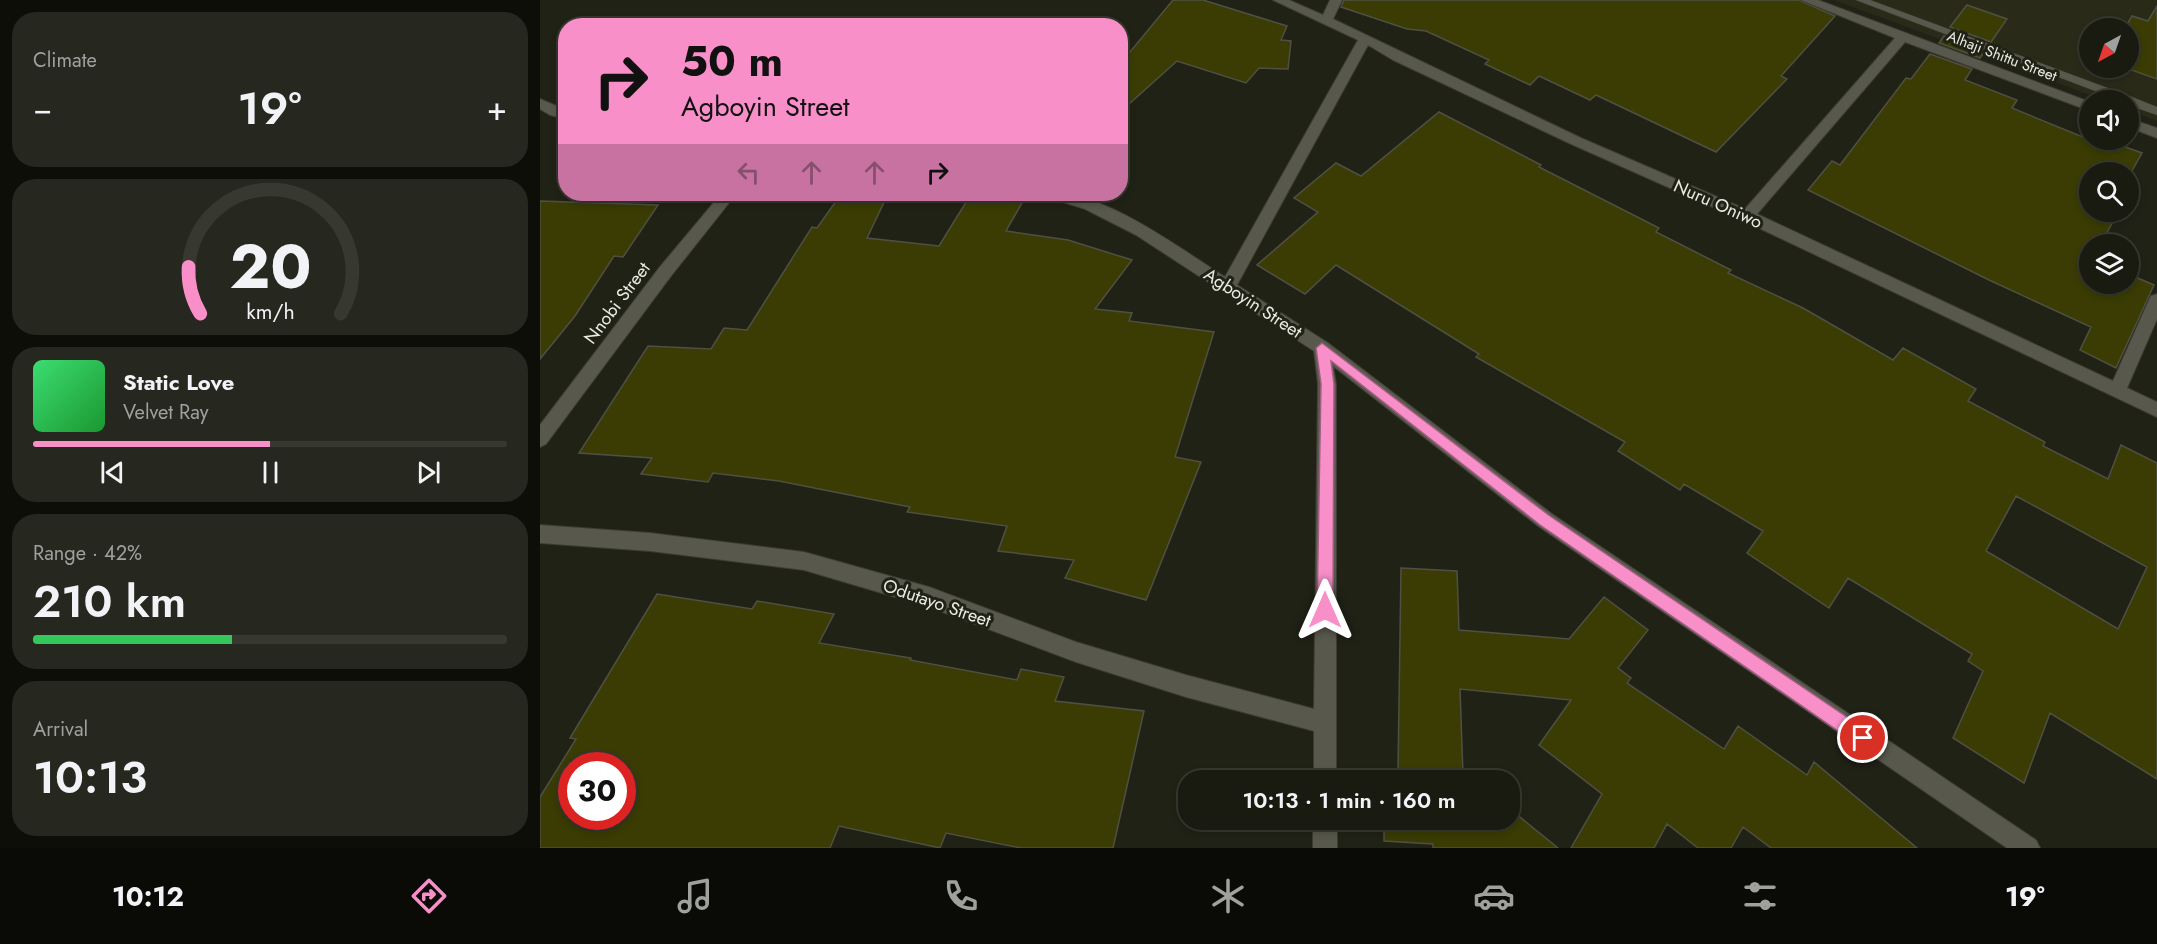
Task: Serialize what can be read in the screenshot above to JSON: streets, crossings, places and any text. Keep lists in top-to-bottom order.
{
  "streets": {
    "street": [
      "Alhaji Shittu Street",
      "Nuru Oniwo",
      "Nnobi Street",
      "Agboyin Street",
      "Odutayo Street"
    ]
  },
  "north": "bottom left",
  "page": {
    "tile": [
      "Climate",
      ["Range · 42%", "210 km"],
      ["Arrival", "10:13"]
    ],
    "turn": ["50 m", "Agboyin Street"],
    "heat": ["−", "19°", "+"],
    "song": ["Static Love", "Velvet Ray"],
    "limit": "30",
    "trip": "10:13 · 1 min · 160 m",
    "tabs": ["10:12", "19°"],
    "gauge": ["20", "km/h"]
  }
}
